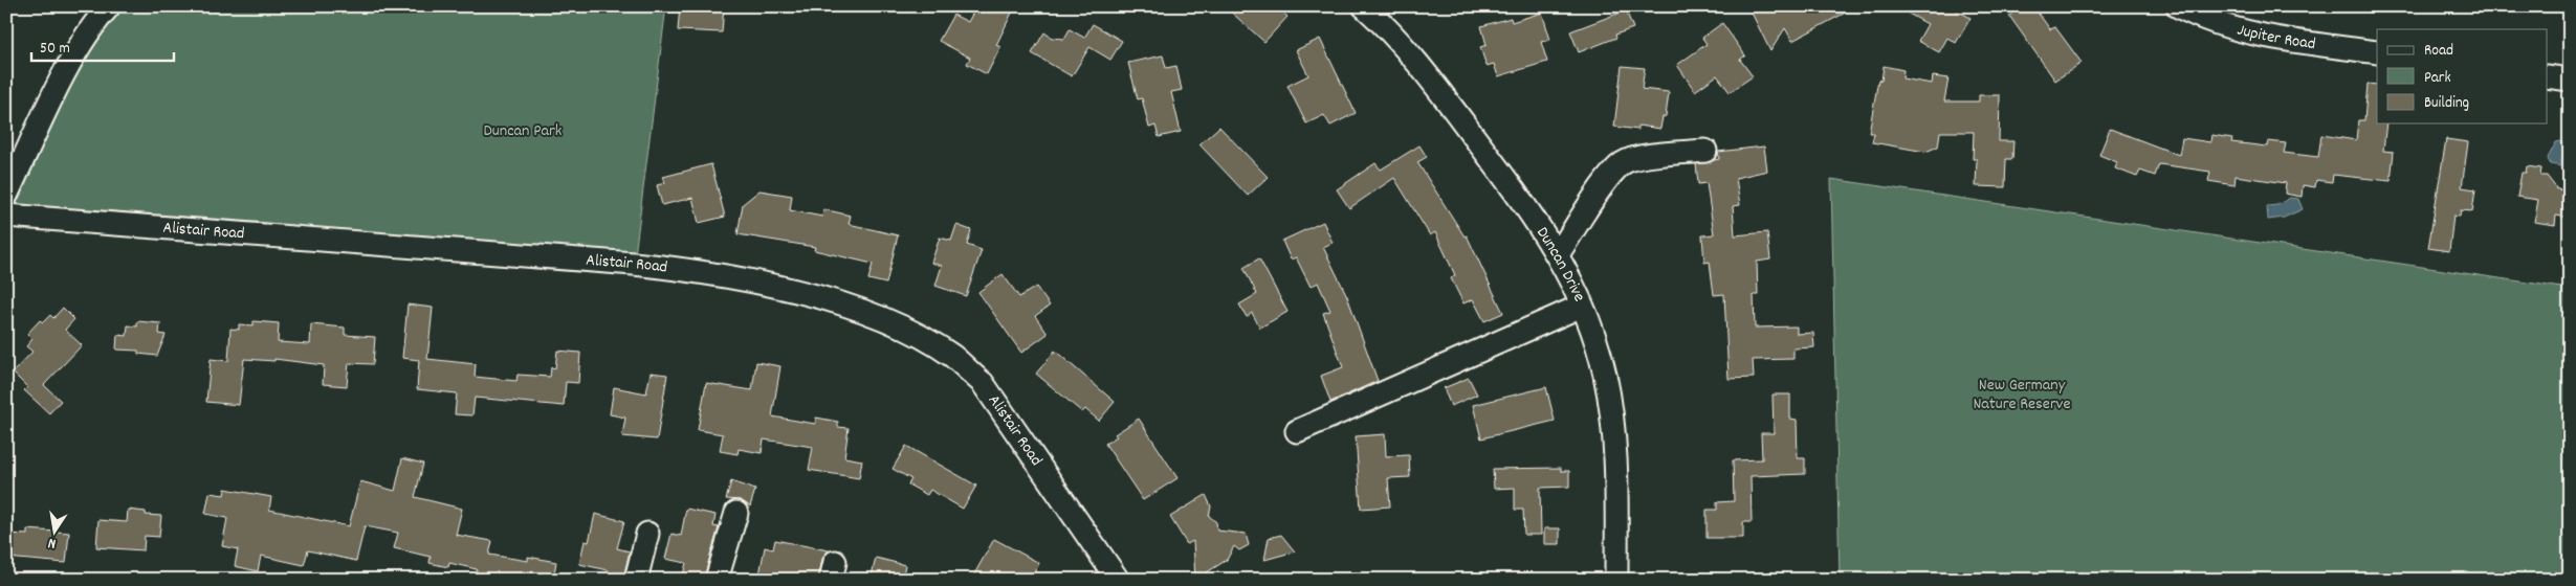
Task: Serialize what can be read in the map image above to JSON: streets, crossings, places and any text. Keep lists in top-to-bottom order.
{
  "streets": {
    "street": ["Jupiter Road", "Alistair Road", "Duncan Drive"]
  },
  "parks": ["Duncan Park", "New Germany Nature Reserve"],
  "legend": ["Road", "Park", "Building"],
  "scale_bar": "50 m",
  "north": "bottom"
}
